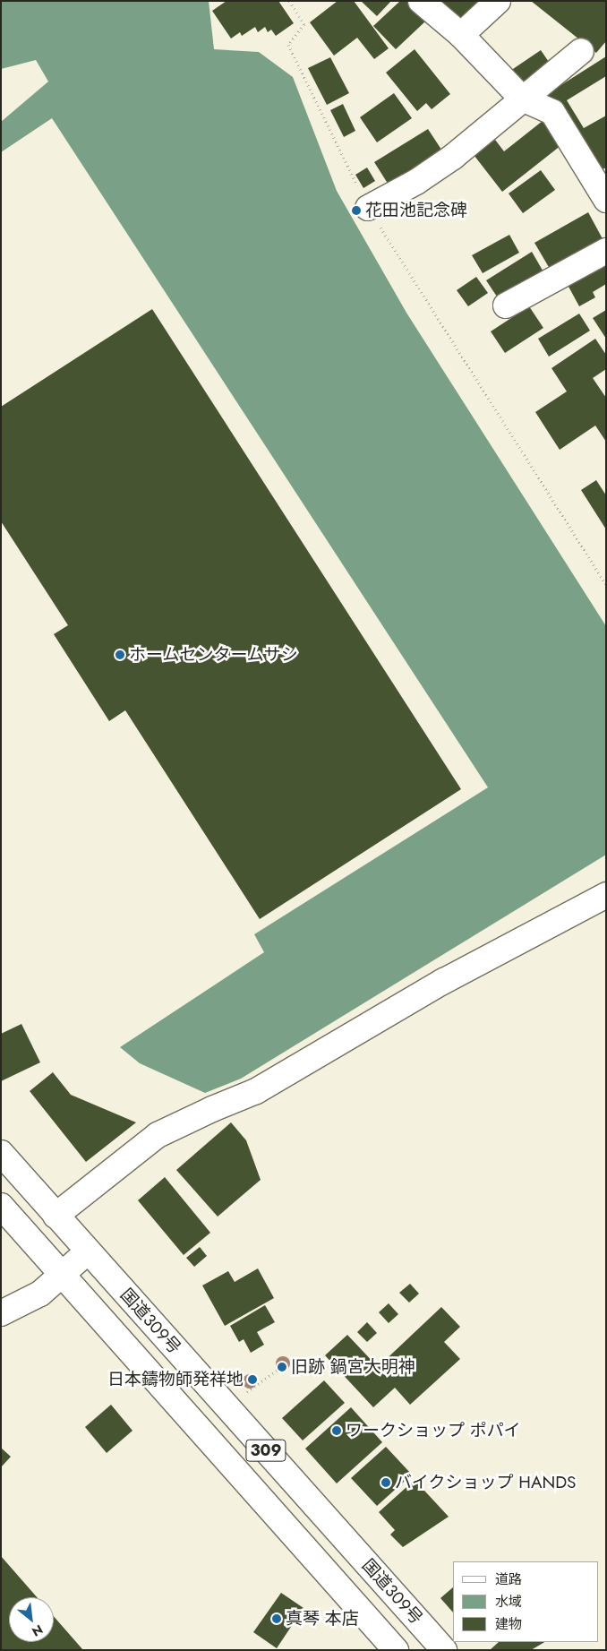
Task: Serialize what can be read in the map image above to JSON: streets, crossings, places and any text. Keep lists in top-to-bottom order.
{
  "streets": {
    "main road": ["国道309号", "309"]
  },
  "places": [
    "花田池記念碑",
    "ホームセンタームサシ",
    "旧跡 鍋宮大明神",
    "日本鑄物師発祥地",
    "ワークショップ ポパイ",
    "バイクショップ HANDS",
    "真琴 本店"
  ],
  "legend": ["道路", "水域", "建物"],
  "north": "bottom right"
}
